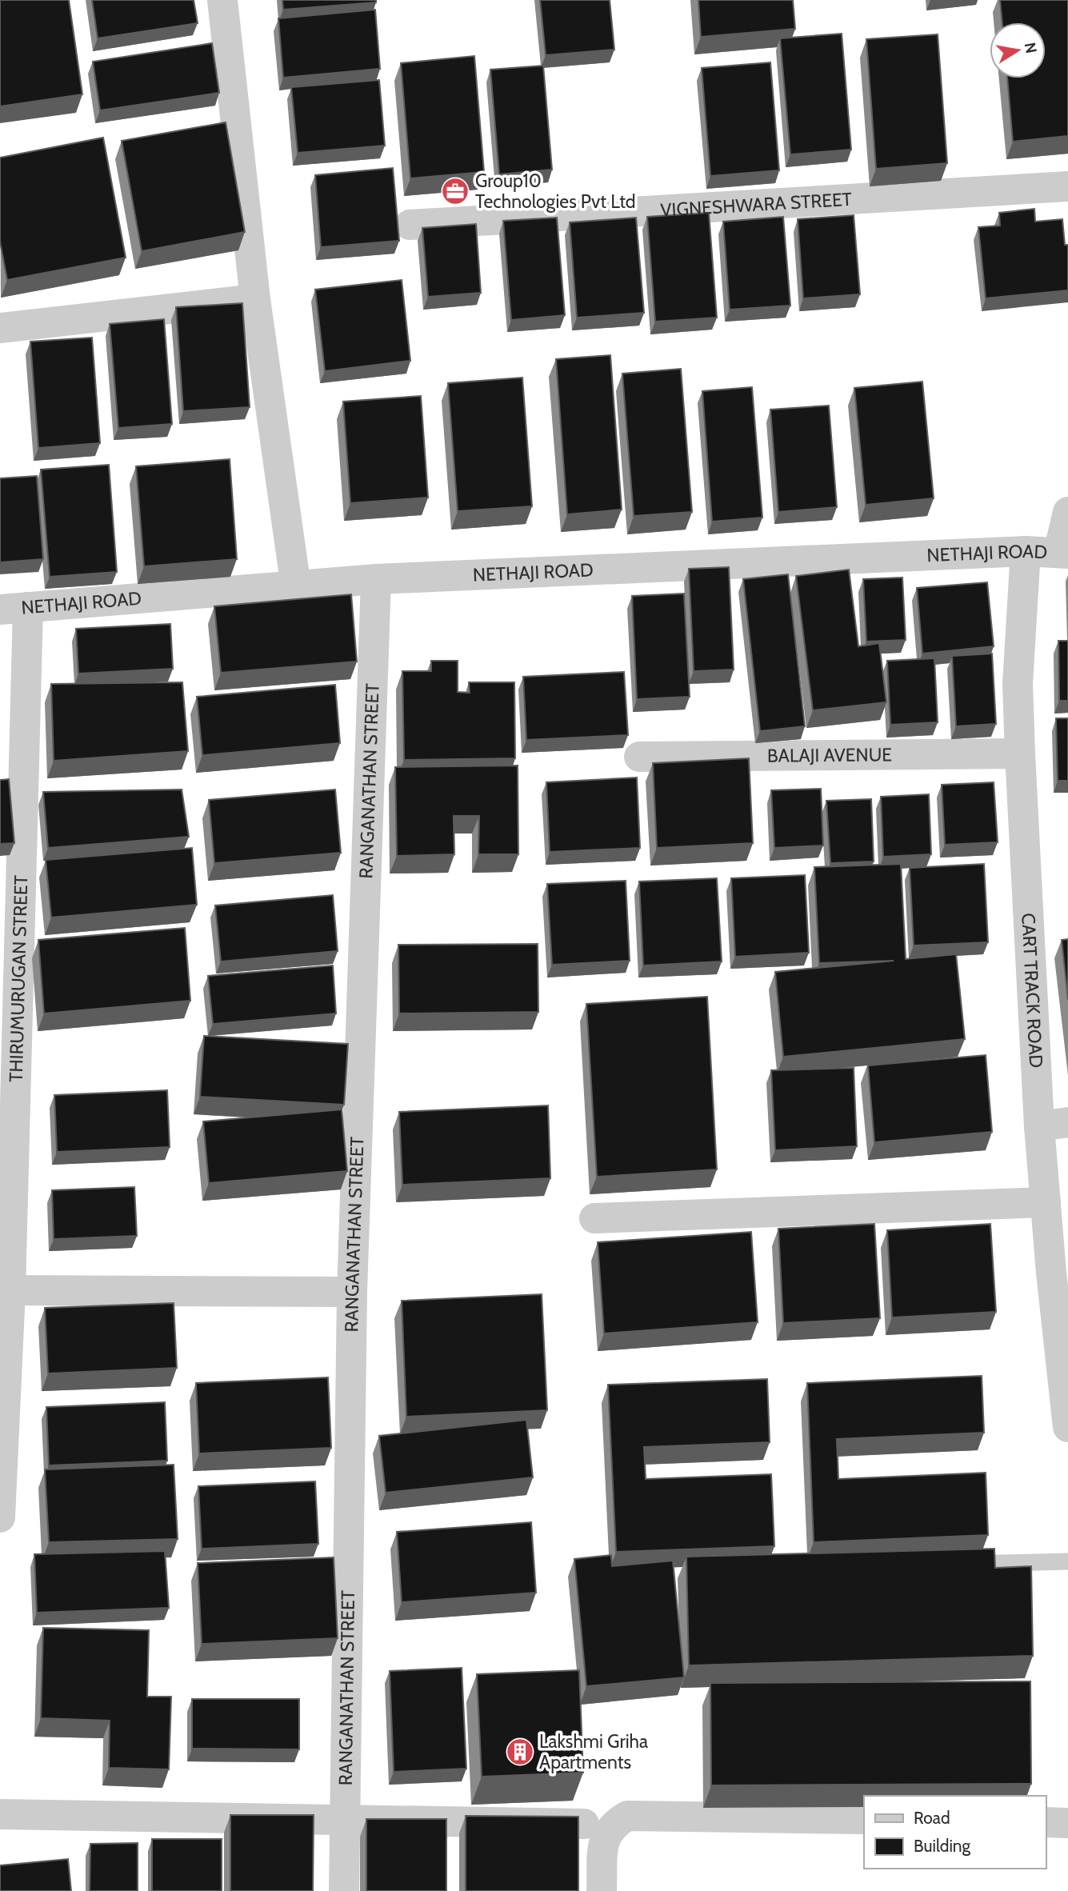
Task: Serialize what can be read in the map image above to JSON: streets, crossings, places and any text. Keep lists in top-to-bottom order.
{
  "streets": {
    "street": [
      "VIGNESHWARA STREET",
      "NETHAJI ROAD",
      "BALAJI AVENUE",
      "RANGANATHAN STREET",
      "THIRUMURUGAN STREET",
      "CART TRACK ROAD"
    ]
  },
  "crossings": [
    ["NETHAJI ROAD", "RANGANATHAN STREET"],
    ["NETHAJI ROAD", "THIRUMURUGAN STREET"],
    ["NETHAJI ROAD", "CART TRACK ROAD"],
    ["BALAJI AVENUE", "CART TRACK ROAD"]
  ],
  "places": {
    "office": ["Group10 Technologies Pvt Ltd"],
    "building": ["Lakshmi Griha Apartments"]
  },
  "legend": ["Road", "Building"],
  "north": "right"
}
